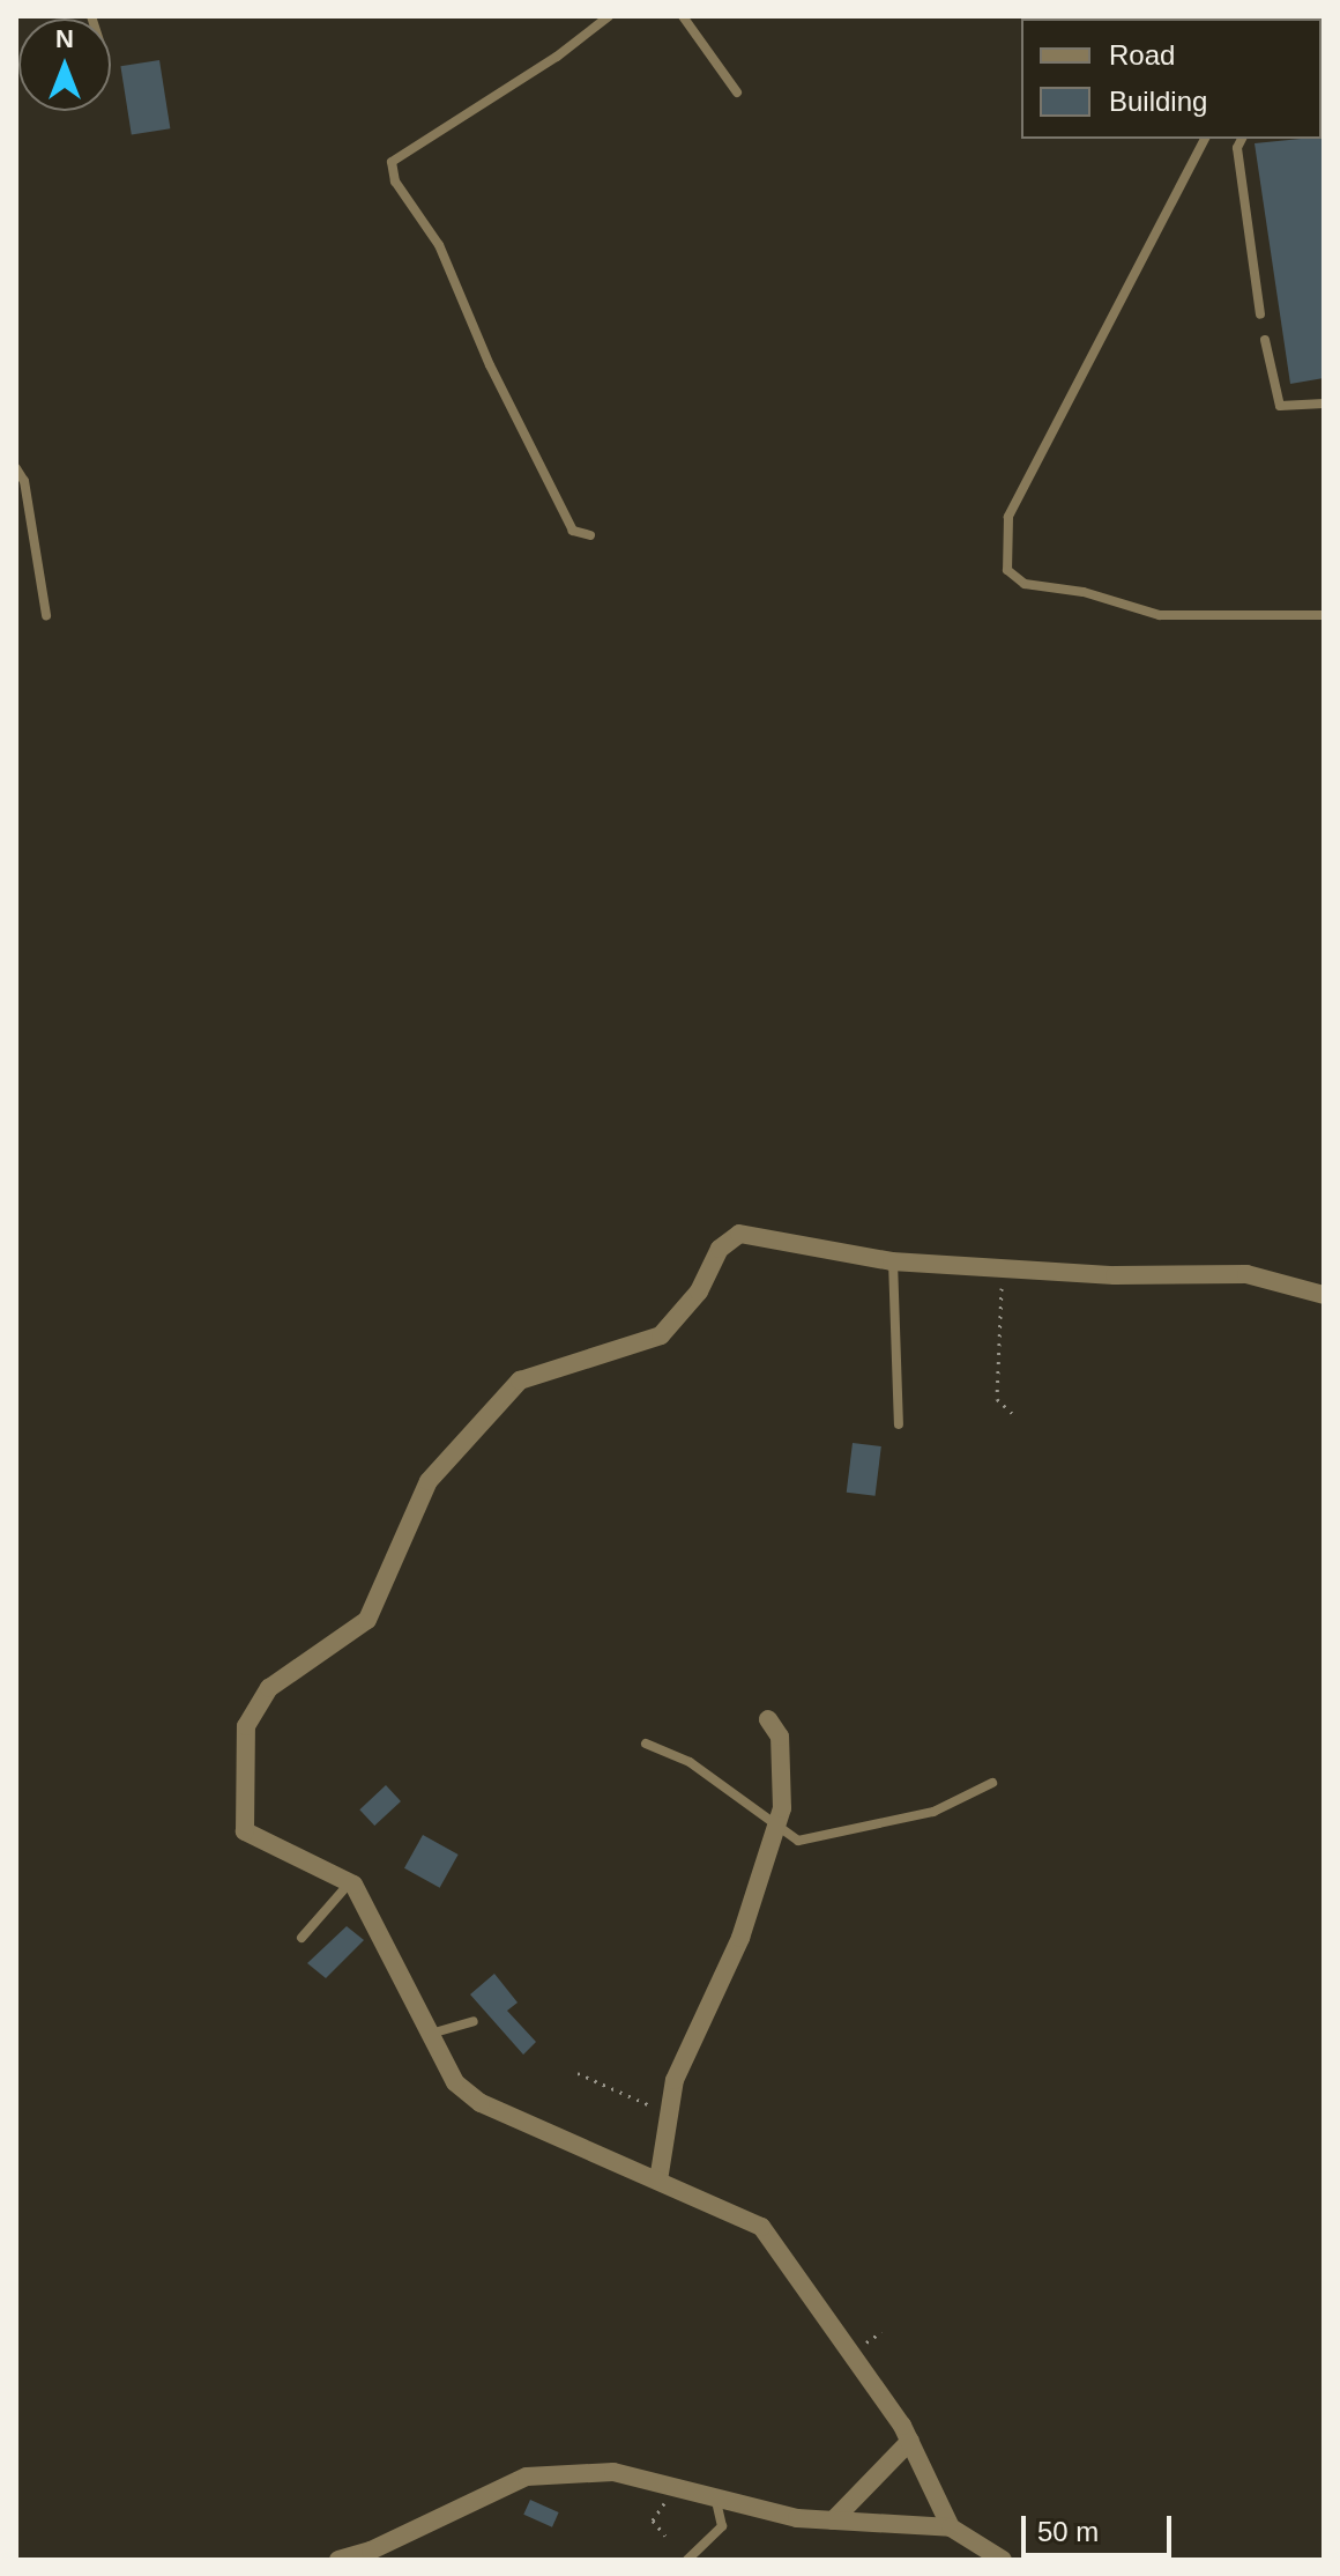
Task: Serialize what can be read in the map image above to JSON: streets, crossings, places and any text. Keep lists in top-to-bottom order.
{
  "legend": ["Road", "Building"],
  "scale_bar": "50 m",
  "north": "top"
}
